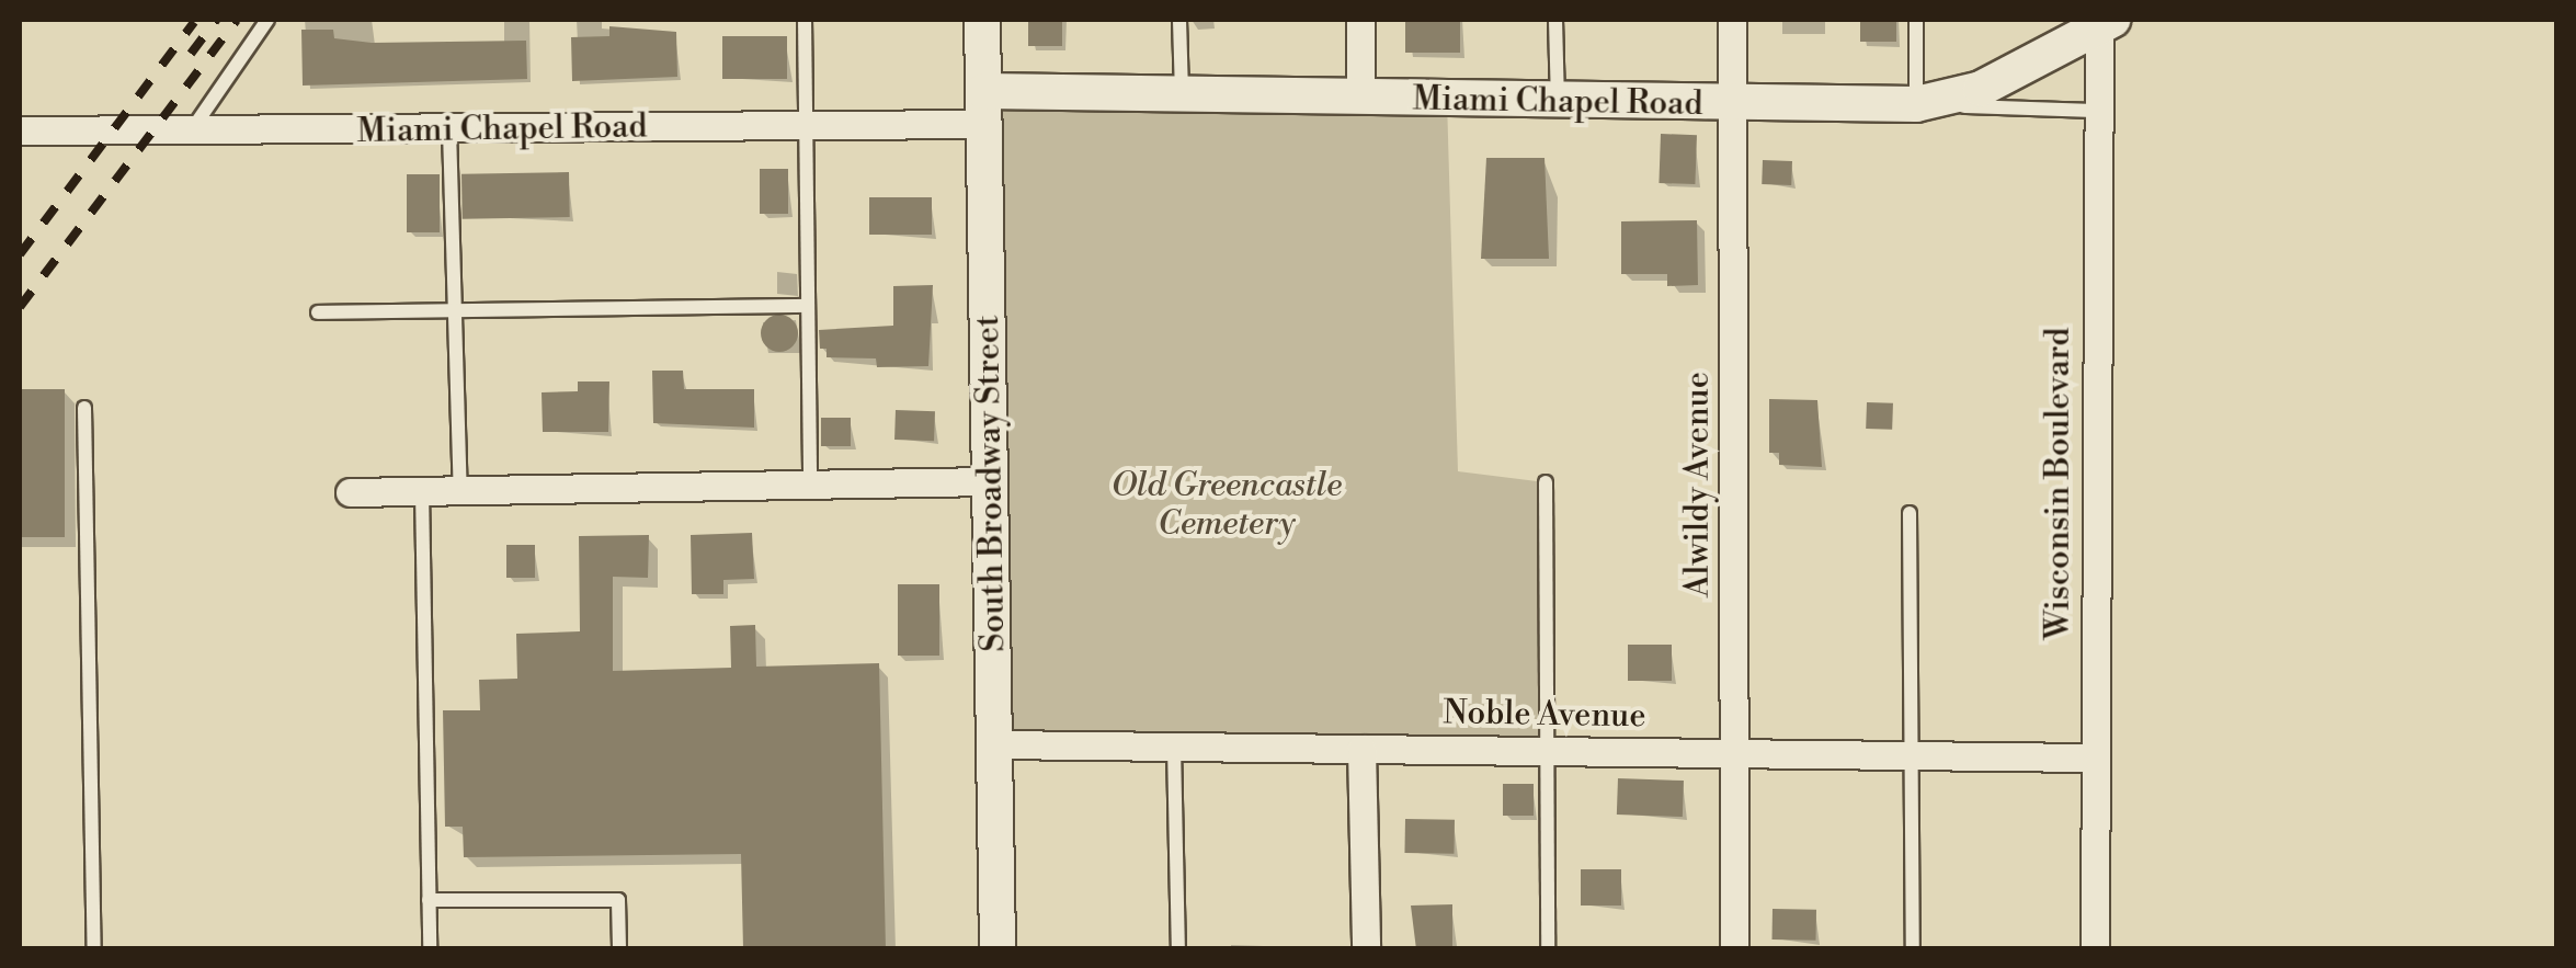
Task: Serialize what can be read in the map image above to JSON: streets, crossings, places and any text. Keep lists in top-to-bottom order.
{
  "streets": {
    "street": [
      "Miami Chapel Road",
      "South Broadway Street",
      "Wisconsin Boulevard",
      "Alwildy Avenue",
      "Noble Avenue"
    ]
  },
  "crossings": [
    ["Miami Chapel Road", "South Broadway Street"],
    ["Miami Chapel Road", "Wisconsin Boulevard"],
    ["Miami Chapel Road", "Alwildy Avenue"],
    ["South Broadway Street", "Noble Avenue"],
    ["Wisconsin Boulevard", "Noble Avenue"],
    ["Alwildy Avenue", "Noble Avenue"]
  ],
  "parks": ["Old Greencastle Cemetery"]
}
